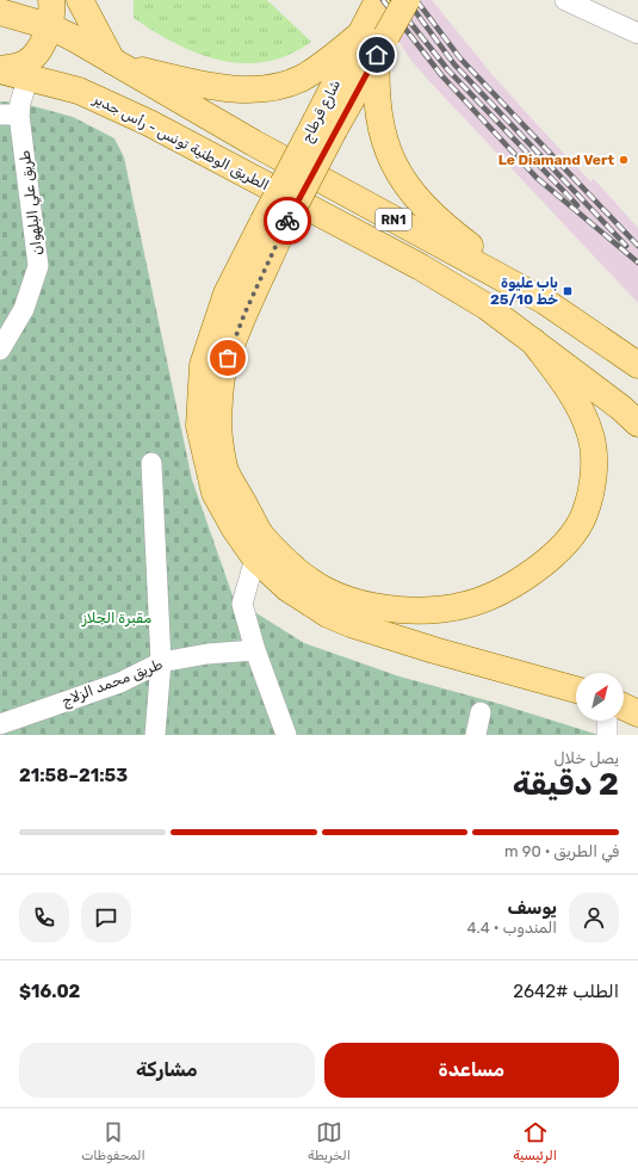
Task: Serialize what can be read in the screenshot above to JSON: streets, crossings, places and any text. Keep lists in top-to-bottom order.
{
  "streets": {
    "main road": ["الطريق الوطنية تونس - رأس جدير", "RN1"],
    "street": ["طريق علي البلهوان", "طريق محمد الزلاج"]
  },
  "crossings": [
    ["الطريق الوطنية تونس - رأس جدير", "طريق علي البلهوان"]
  ],
  "parks": ["مقبرة الجلاز"],
  "places": {
    "other": ["Le Diamand Vert"],
    "transit": ["باب عليوة خط 25/10"]
  },
  "north": "top right",
  "page": {
    "heading": ["2 دقيقة", "يصل خلال", "21:53–21:58"],
    "panel": [
      "يوسف",
      "المندوب · 4.4",
      "الطلب #2642",
      "$16.02"
    ],
    "bar": "في الطريق · 90 m",
    "buttons": ["مساعدة", "مشاركة"],
    "tabs": ["الرئيسية", "الخريطة", "المحفوظات"]
  }
}
